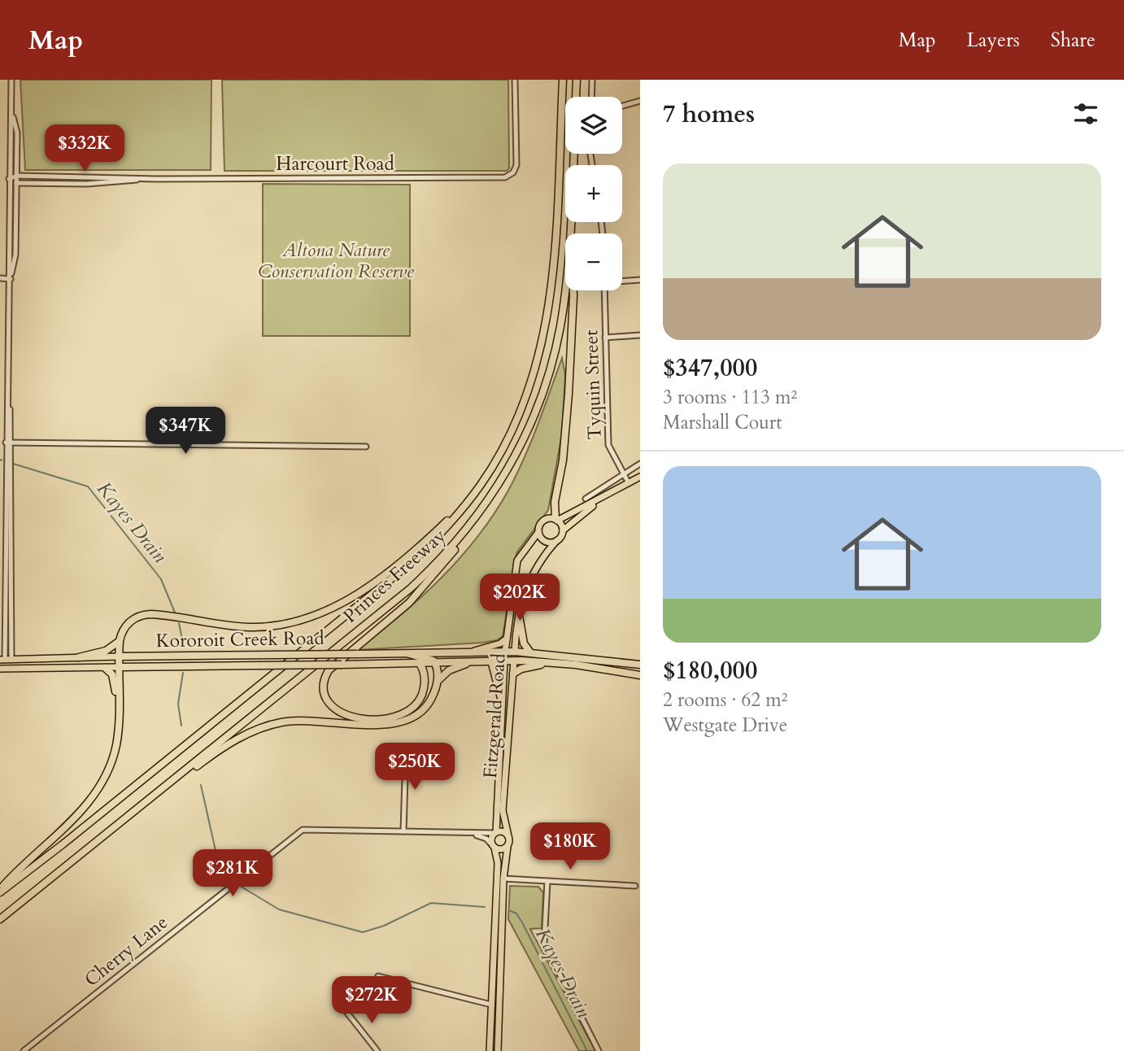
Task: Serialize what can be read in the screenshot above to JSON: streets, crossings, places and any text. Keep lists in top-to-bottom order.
{
  "streets": {
    "highway": ["Princes Freeway", "Kororoit Creek Road", "Fitzgerald Road"],
    "street": ["Harcourt Road", "Tyquin Street", "Cherry Lane"]
  },
  "crossings": [
    ["Kororoit Creek Road", "Fitzgerald Road"],
    ["Fitzgerald Road", "Cherry Lane"]
  ],
  "water": ["Kayes Drain"],
  "parks": ["Altona Nature Conservation Reserve"],
  "page": {
    "header": "Map",
    "nav": ["Map", "Layers", "Share"],
    "heading": "7 homes",
    "map_buttons": ["+", "−"],
    "price": [
      "$332K",
      "$347K",
      "$202K",
      "$250K",
      "$180K",
      "$281K",
      "$272K"
    ],
    "list": [
      {
        "name": "$347,000",
        "note": "3 rooms · 113 m² · Marshall Court"
      },
      {
        "name": "$180,000",
        "note": "2 rooms · 62 m² · Westgate Drive"
      }
    ]
  }
}
